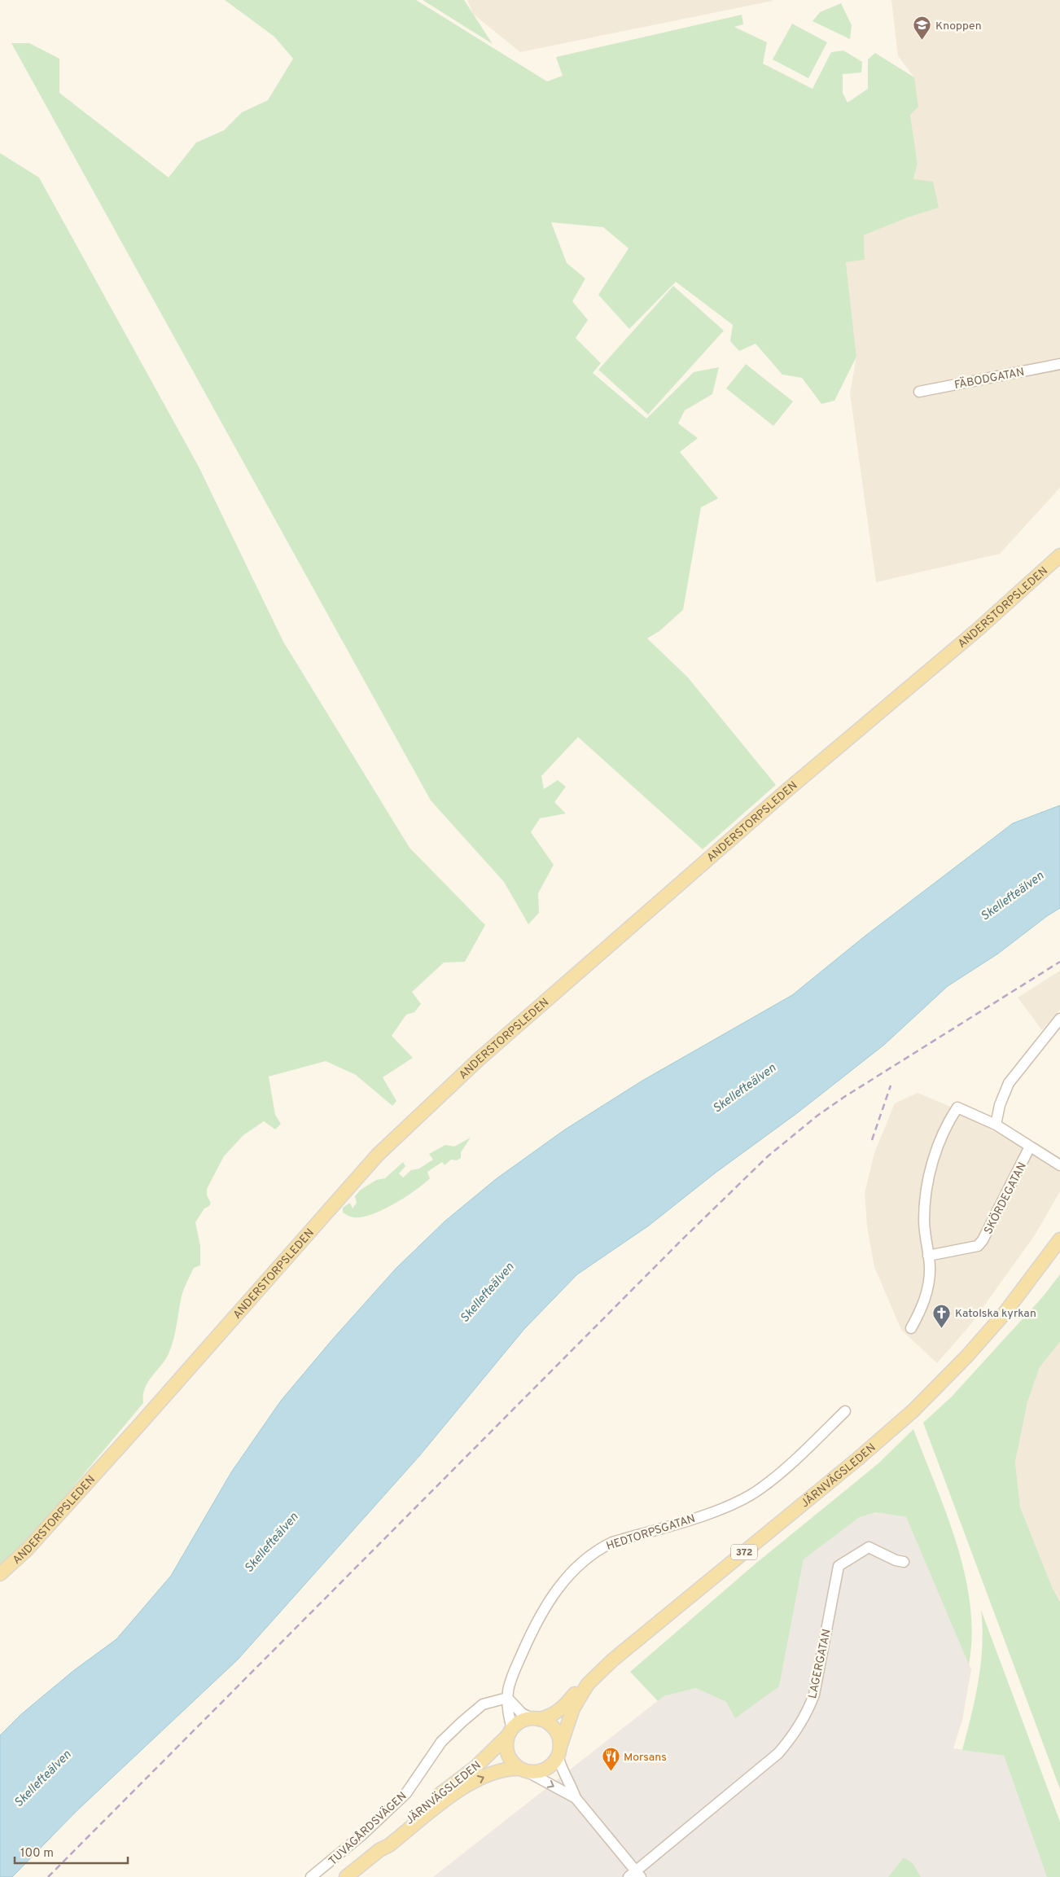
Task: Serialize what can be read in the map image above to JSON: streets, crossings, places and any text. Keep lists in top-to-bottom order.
{
  "streets": {
    "main road": ["ANDERSTORPSLEDEN", "JÄRNVÄGSLEDEN", "372"],
    "street": [
      "FÄBODGATAN",
      "SKÖRDEGATAN",
      "HEDTORPSGATAN",
      "LAGERGATAN",
      "TUVAGÅRDSVÄGEN"
    ]
  },
  "crossings": [
    ["HEDTORPSGATAN", "TUVAGÅRDSVÄGEN"]
  ],
  "water": ["Skellefteälven"],
  "places": {
    "school or university": ["Knoppen"],
    "church": ["Katolska kyrkan"],
    "restaurant": ["Morsans"]
  },
  "scale_bar": "100 m"
}
